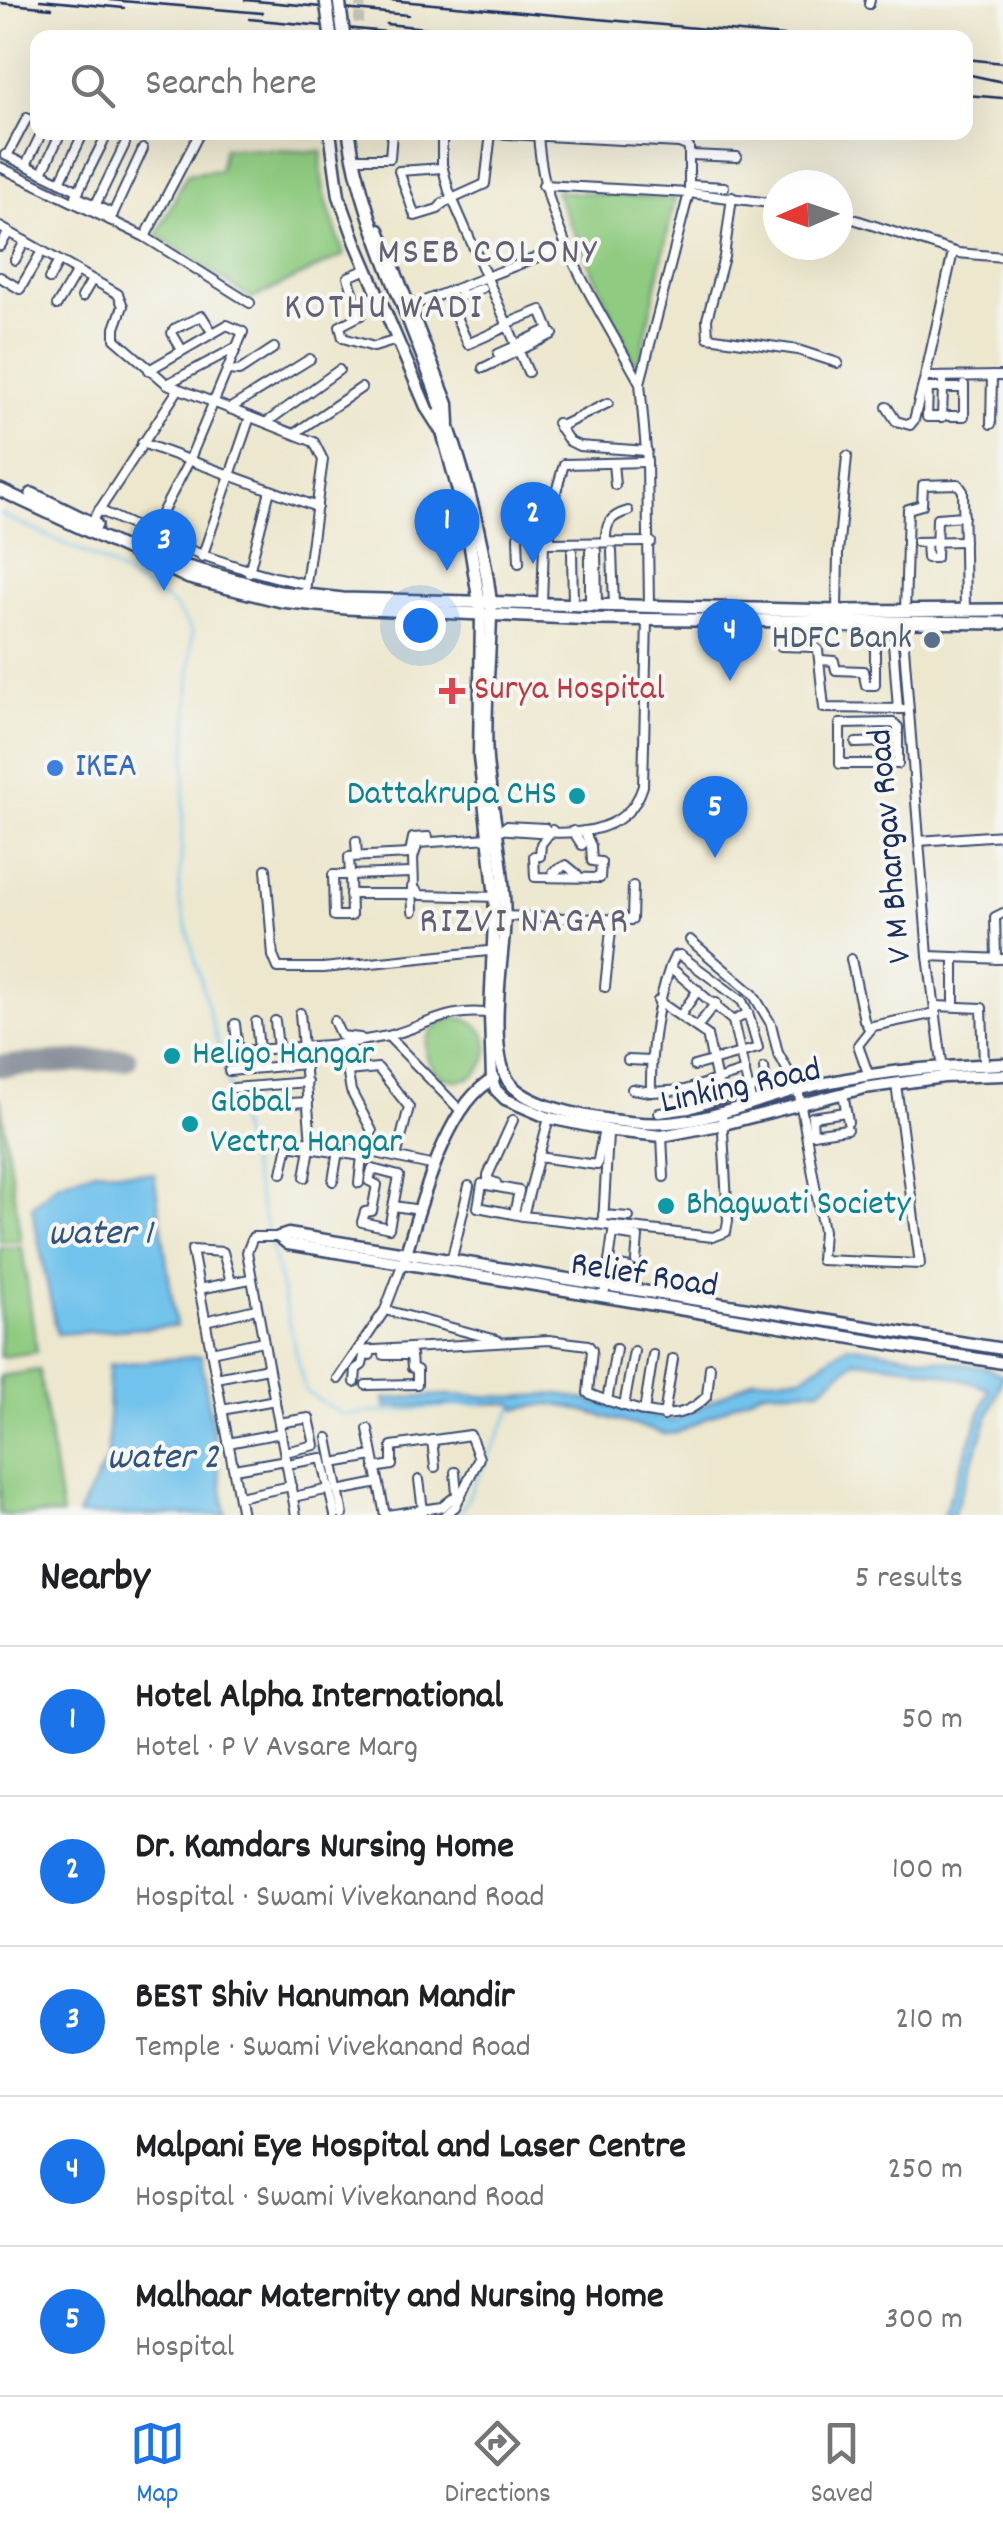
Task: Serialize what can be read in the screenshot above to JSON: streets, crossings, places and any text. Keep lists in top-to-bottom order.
{
  "streets": {
    "street": ["V M Bhargav Road", "Linking Road", "Relief Road"]
  },
  "crossings": [
    ["V M Bhargav Road", "Linking Road"]
  ],
  "districts": ["MSEB COLONY", "KOTHU WADI", "RIZVI NAGAR"],
  "water": ["water 1", "water 2"],
  "places": {
    "other": [
      "HDFC Bank",
      "IKEA",
      "Dattakrupa CHS",
      "Heligo Hangar",
      "Global Vectra Hangar",
      "Bhagwati Society"
    ],
    "health": ["Surya Hospital"]
  },
  "north": "left",
  "page": {
    "search": "Search here",
    "pins": [
      "2",
      "1",
      "3",
      "4",
      "5"
    ],
    "heading": ["Nearby", "5 results"],
    "list": [
      {
        "mark": "1",
        "name": "Hotel Alpha International",
        "note": "Hotel · P V Avsare Marg",
        "value": "50 m"
      },
      {
        "mark": "2",
        "name": "Dr. Kamdars Nursing Home",
        "note": "Hospital · Swami Vivekanand Road",
        "value": "100 m"
      },
      {
        "mark": "3",
        "name": "BEST Shiv Hanuman Mandir",
        "note": "Temple · Swami Vivekanand Road",
        "value": "210 m"
      },
      {
        "mark": "4",
        "name": "Malpani Eye Hospital and Laser Centre",
        "note": "Hospital · Swami Vivekanand Road",
        "value": "250 m"
      },
      {
        "mark": "5",
        "name": "Malhaar Maternity and Nursing Home",
        "note": "Hospital",
        "value": "300 m"
      }
    ],
    "nav": ["Map", "Directions", "Saved"]
  }
}
